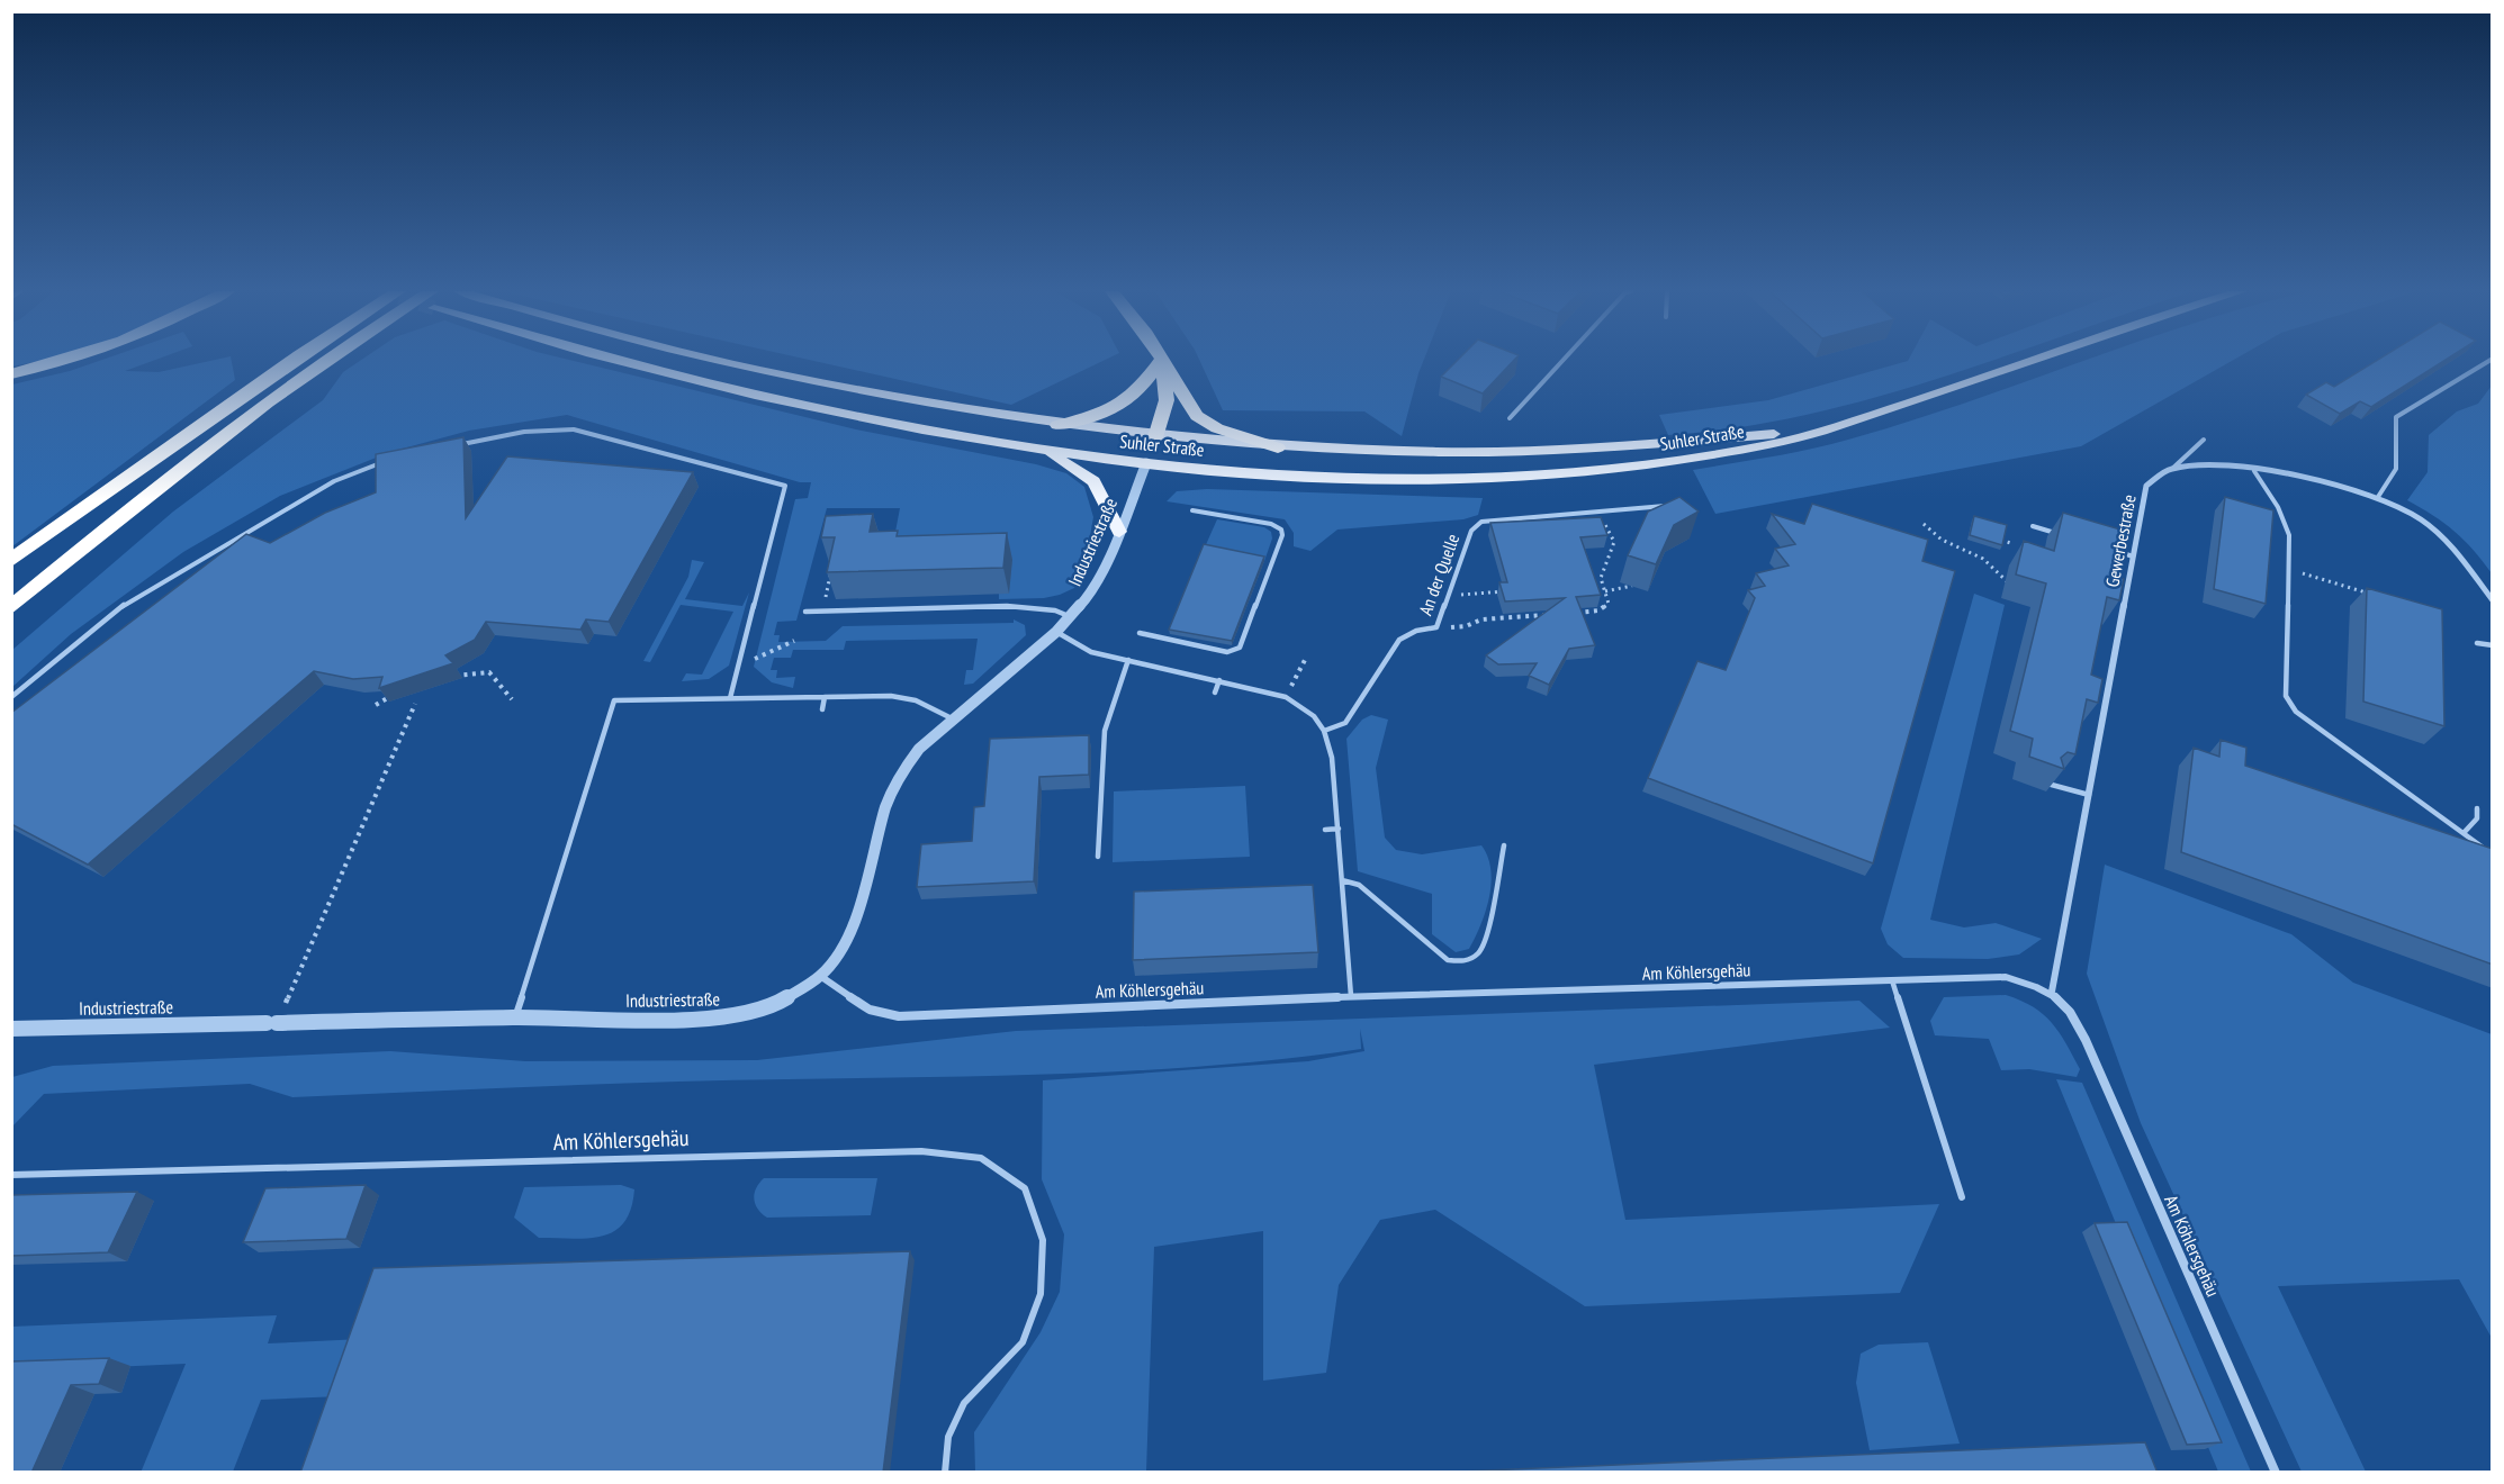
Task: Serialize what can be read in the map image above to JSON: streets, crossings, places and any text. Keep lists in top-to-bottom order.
{
  "streets": {
    "main road": ["Suhler Straße"],
    "street": ["Gewerbestraße", "Industriestraße", "Am Köhlersgehäu"],
    "lane": ["An der Quelle"]
  },
  "crossings": [
    ["Suhler Straße", "Industriestraße"],
    ["Gewerbestraße", "Am Köhlersgehäu"],
    ["Industriestraße", "Am Köhlersgehäu"]
  ]
}
